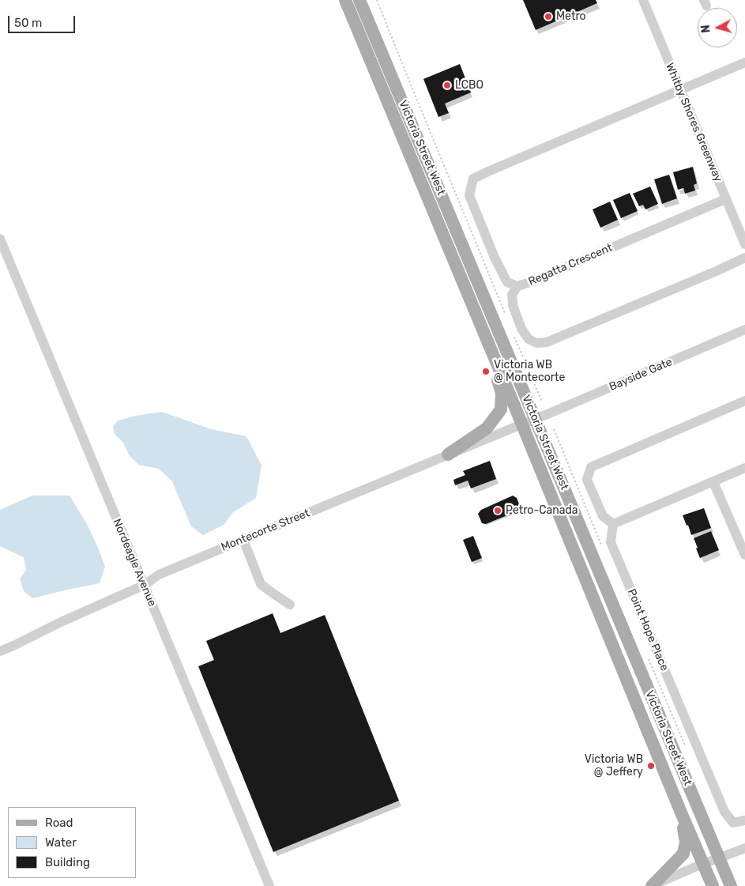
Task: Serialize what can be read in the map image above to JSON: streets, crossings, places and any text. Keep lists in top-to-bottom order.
{
  "streets": {
    "main road": ["Victoria Street West"],
    "street": [
      "Whitby Shores Greenway",
      "Regatta Crescent",
      "Bayside Gate",
      "Montecorte Street",
      "Nordeagle Avenue",
      "Point Hope Place"
    ]
  },
  "crossings": [
    ["Whitby Shores Greenway", "Regatta Crescent"],
    ["Victoria Street West", "Bayside Gate"],
    ["Victoria Street West", "Montecorte Street"],
    ["Bayside Gate", "Montecorte Street"],
    ["Montecorte Street", "Nordeagle Avenue"]
  ],
  "places": [
    "Metro",
    "LCBO",
    "Victoria WB @ Montecorte",
    "Petro-Canada",
    "Victoria WB @ Jeffery"
  ],
  "legend": ["Road", "Water", "Building"],
  "scale_bar": "50 m",
  "north": "left"
}
